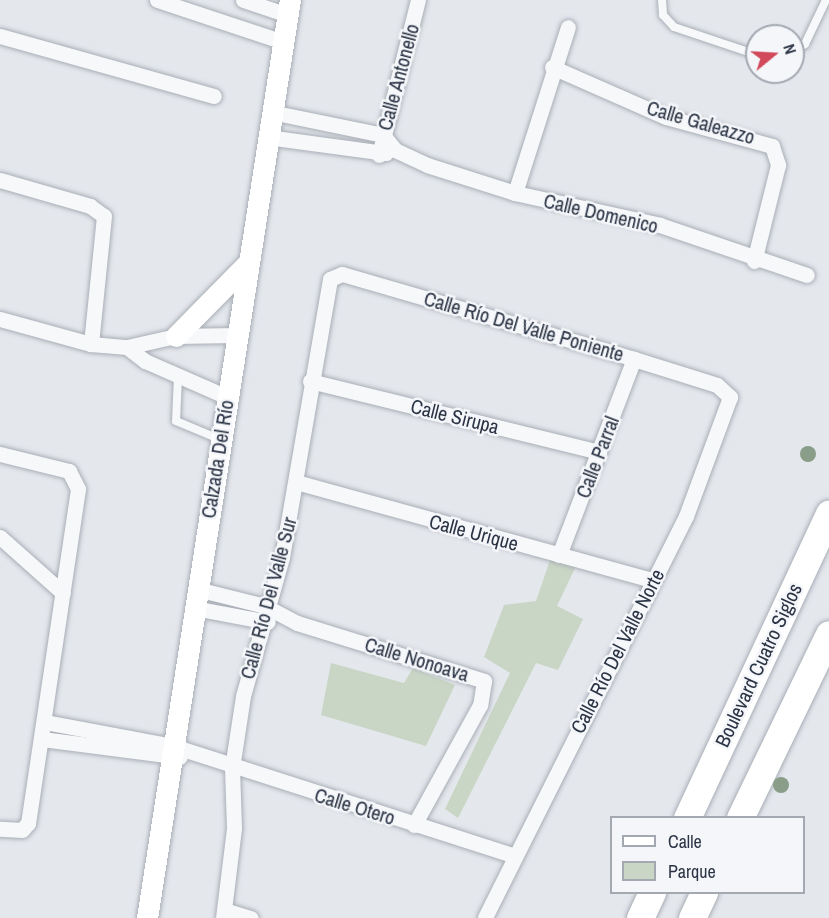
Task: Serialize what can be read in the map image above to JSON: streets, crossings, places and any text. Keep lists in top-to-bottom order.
{
  "streets": {
    "highway": ["Boulevard Cuatro Siglos"],
    "street": [
      "Calle Antonello",
      "Calle Galeazzo",
      "Calle Domenico",
      "Calle Río Del Valle Poniente",
      "Calle Sirupa",
      "Calle Parral",
      "Calzada Del Río",
      "Calle Urique",
      "Calle Río Del Valle Sur",
      "Calle Río Del Valle Norte",
      "Calle Nonoava",
      "Calle Otero"
    ]
  },
  "crossings": [
    ["Calle Galeazzo", "Calle Domenico"],
    ["Calle Río Del Valle Poniente", "Calle Parral"],
    ["Calle Río Del Valle Poniente", "Calle Río Del Valle Sur"],
    ["Calle Río Del Valle Poniente", "Calle Río Del Valle Norte"],
    ["Calle Sirupa", "Calle Parral"],
    ["Calle Sirupa", "Calle Río Del Valle Sur"],
    ["Calle Parral", "Calle Urique"],
    ["Calzada Del Río", "Calle Nonoava"],
    ["Calzada Del Río", "Calle Otero"],
    ["Calle Urique", "Calle Río Del Valle Sur"],
    ["Calle Urique", "Calle Río Del Valle Norte"],
    ["Calle Río Del Valle Sur", "Calle Nonoava"],
    ["Calle Río Del Valle Sur", "Calle Otero"],
    ["Calle Río Del Valle Norte", "Calle Otero"],
    ["Calle Nonoava", "Calle Otero"]
  ],
  "legend": ["Calle", "Parque"],
  "north": "right"
}
